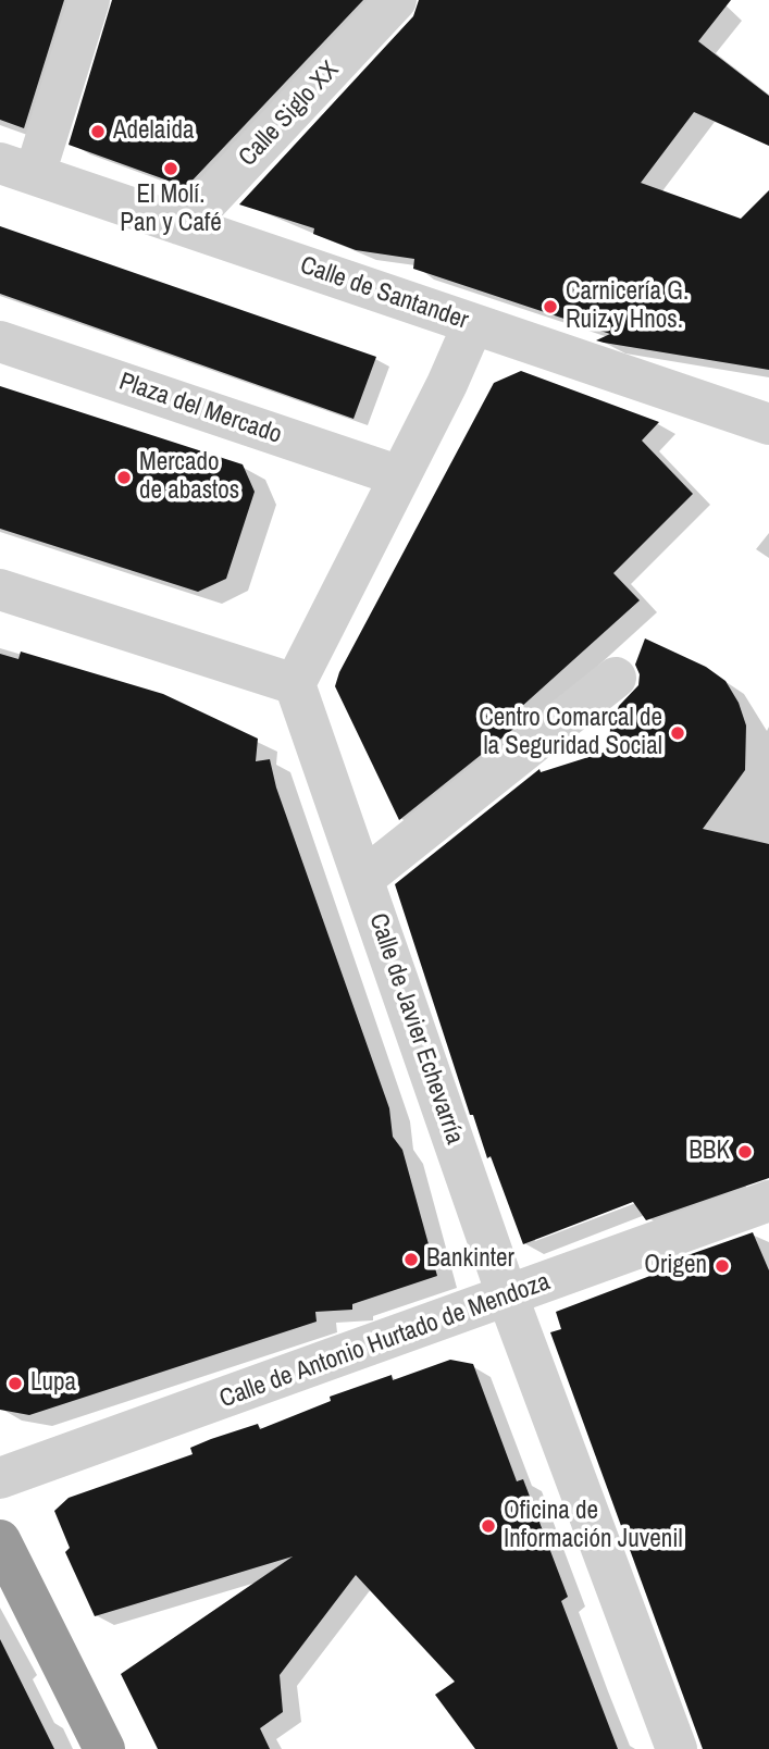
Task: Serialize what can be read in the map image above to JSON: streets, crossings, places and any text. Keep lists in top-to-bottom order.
{
  "streets": {
    "street": [
      "Calle Siglo XX",
      "Calle de Santander",
      "Plaza del Mercado",
      "Calle de Javier Echevarría",
      "Calle de Antonio Hurtado de Mendoza"
    ]
  },
  "crossings": [
    ["Calle Siglo XX", "Calle de Santander"],
    ["Calle de Javier Echevarría", "Calle de Antonio Hurtado de Mendoza"]
  ],
  "places": [
    "Adelaida",
    "El Molí. Pan y Café",
    "Carnicería G. Ruiz y Hnos.",
    "Mercado de abastos",
    "Centro Comarcal de la Seguridad Social",
    "BBK",
    "Bankinter",
    "Origen",
    "Lupa",
    "Oficina de Información Juvenil"
  ]
}
